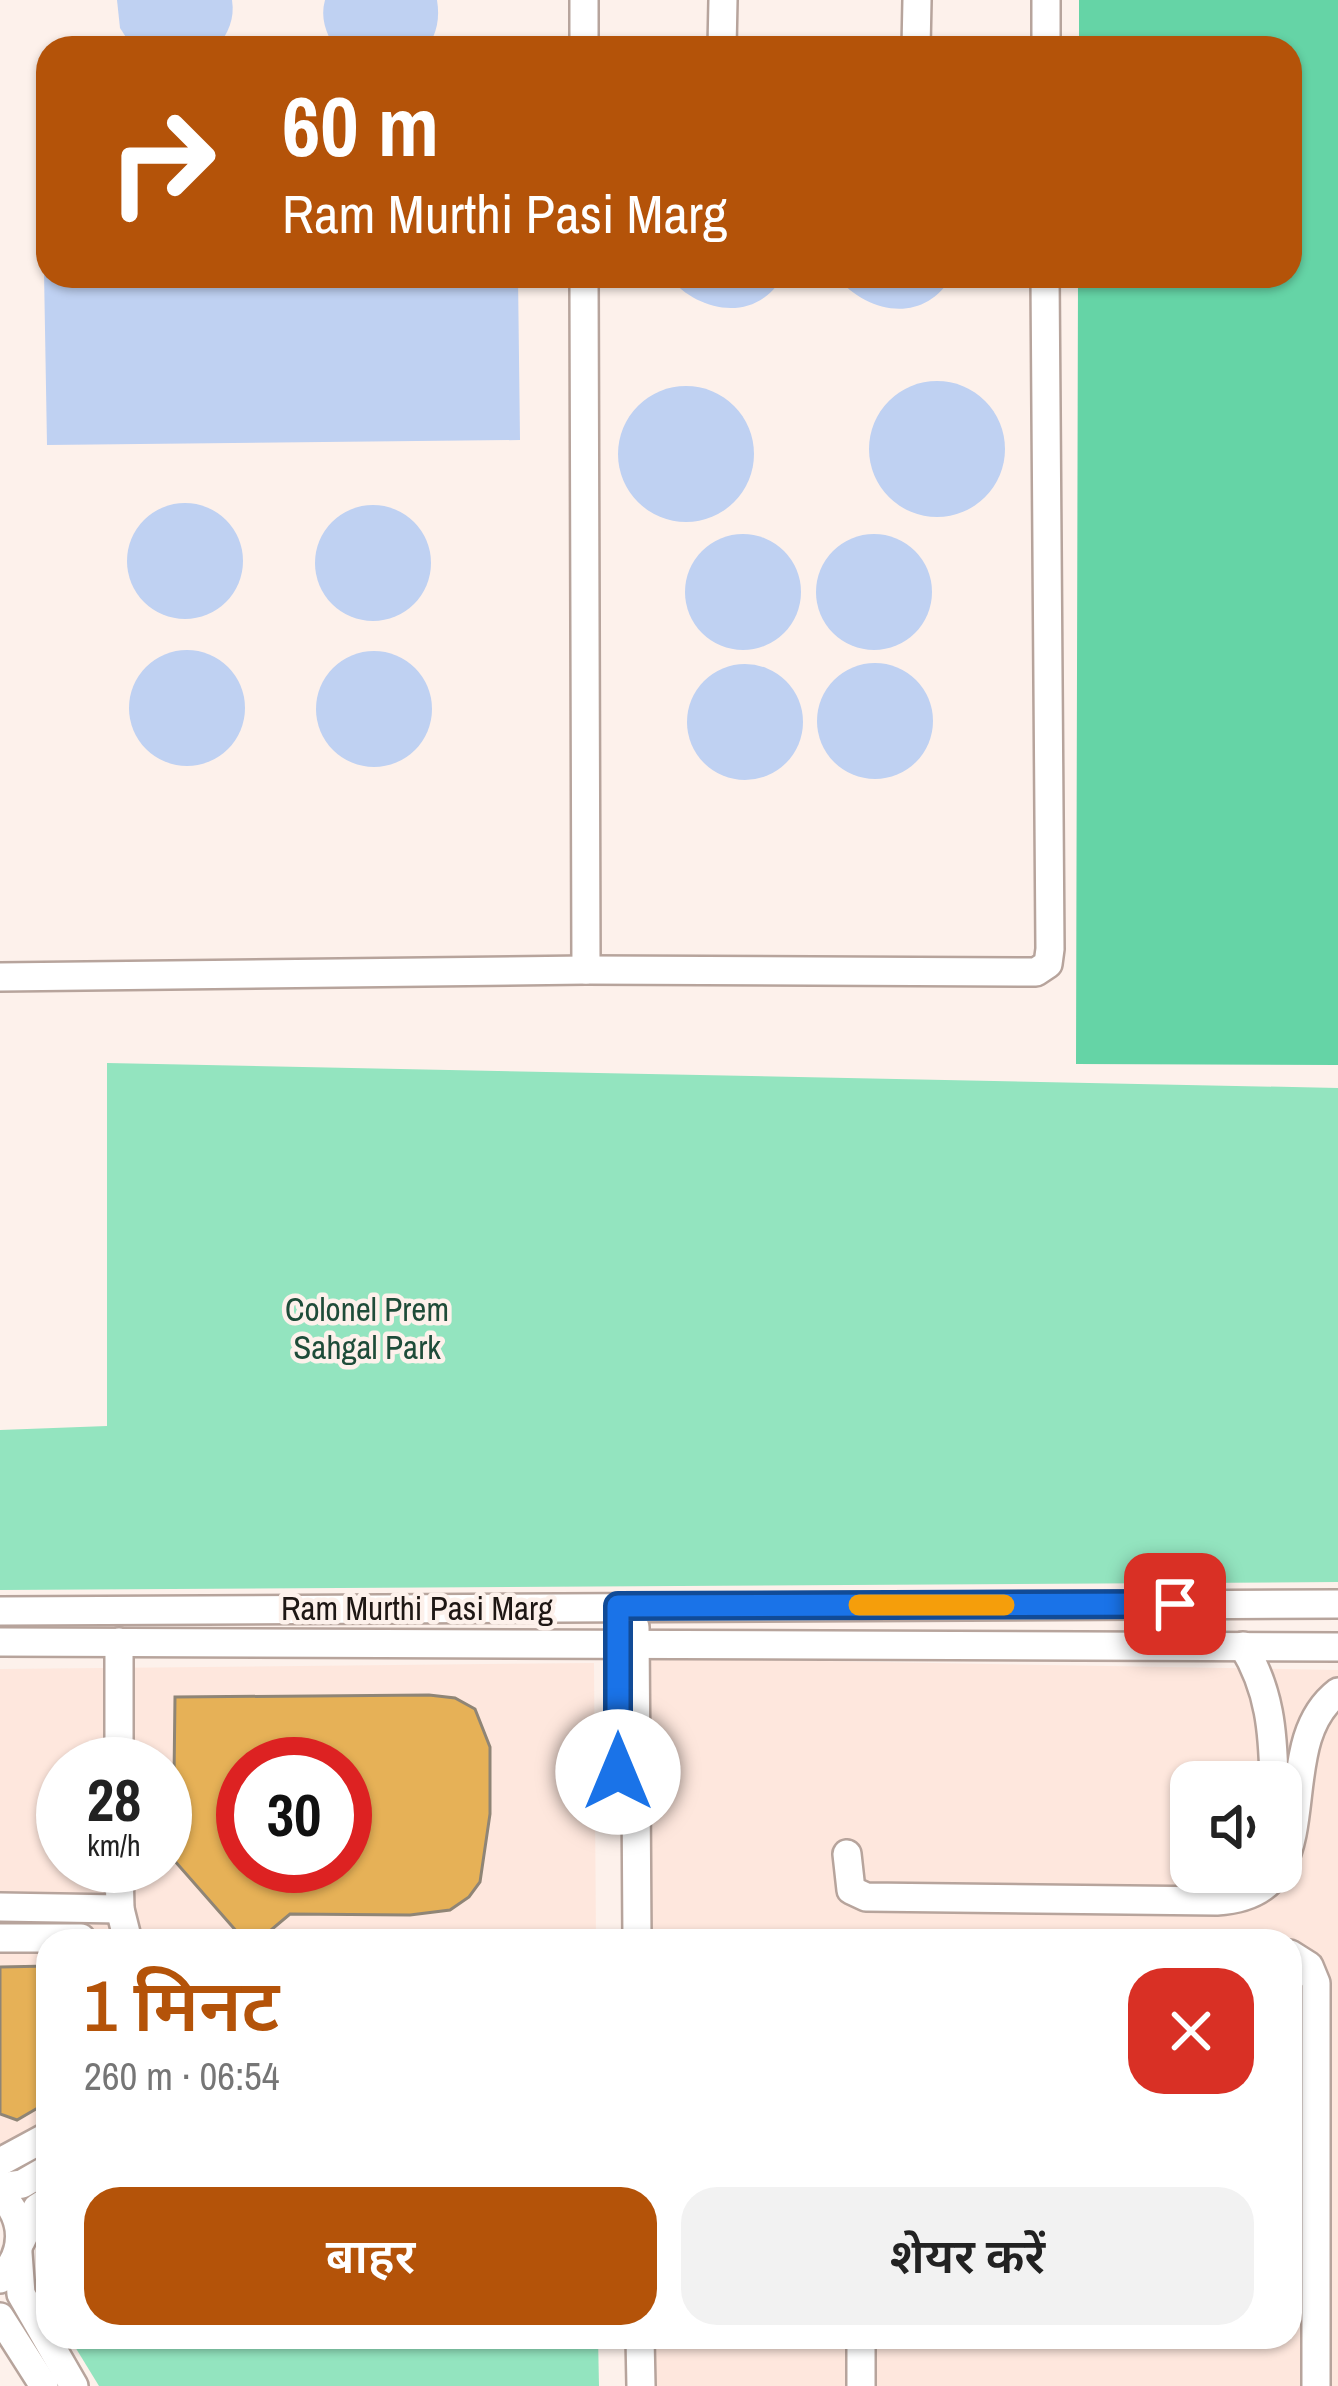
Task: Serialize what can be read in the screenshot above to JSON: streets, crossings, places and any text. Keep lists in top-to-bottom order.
{
  "streets": {
    "street": ["Ram Murthi Pasi Marg"]
  },
  "parks": ["Colonel Prem Sahgal Park"],
  "page": {
    "turn": ["60 m", "Ram Murthi Pasi Marg"],
    "speed": "28 km/h",
    "limit": "30",
    "heading": ["1 मिनट", "260 m · 06:54"],
    "buttons": ["बाहर", "शेयर करें"]
  }
}
